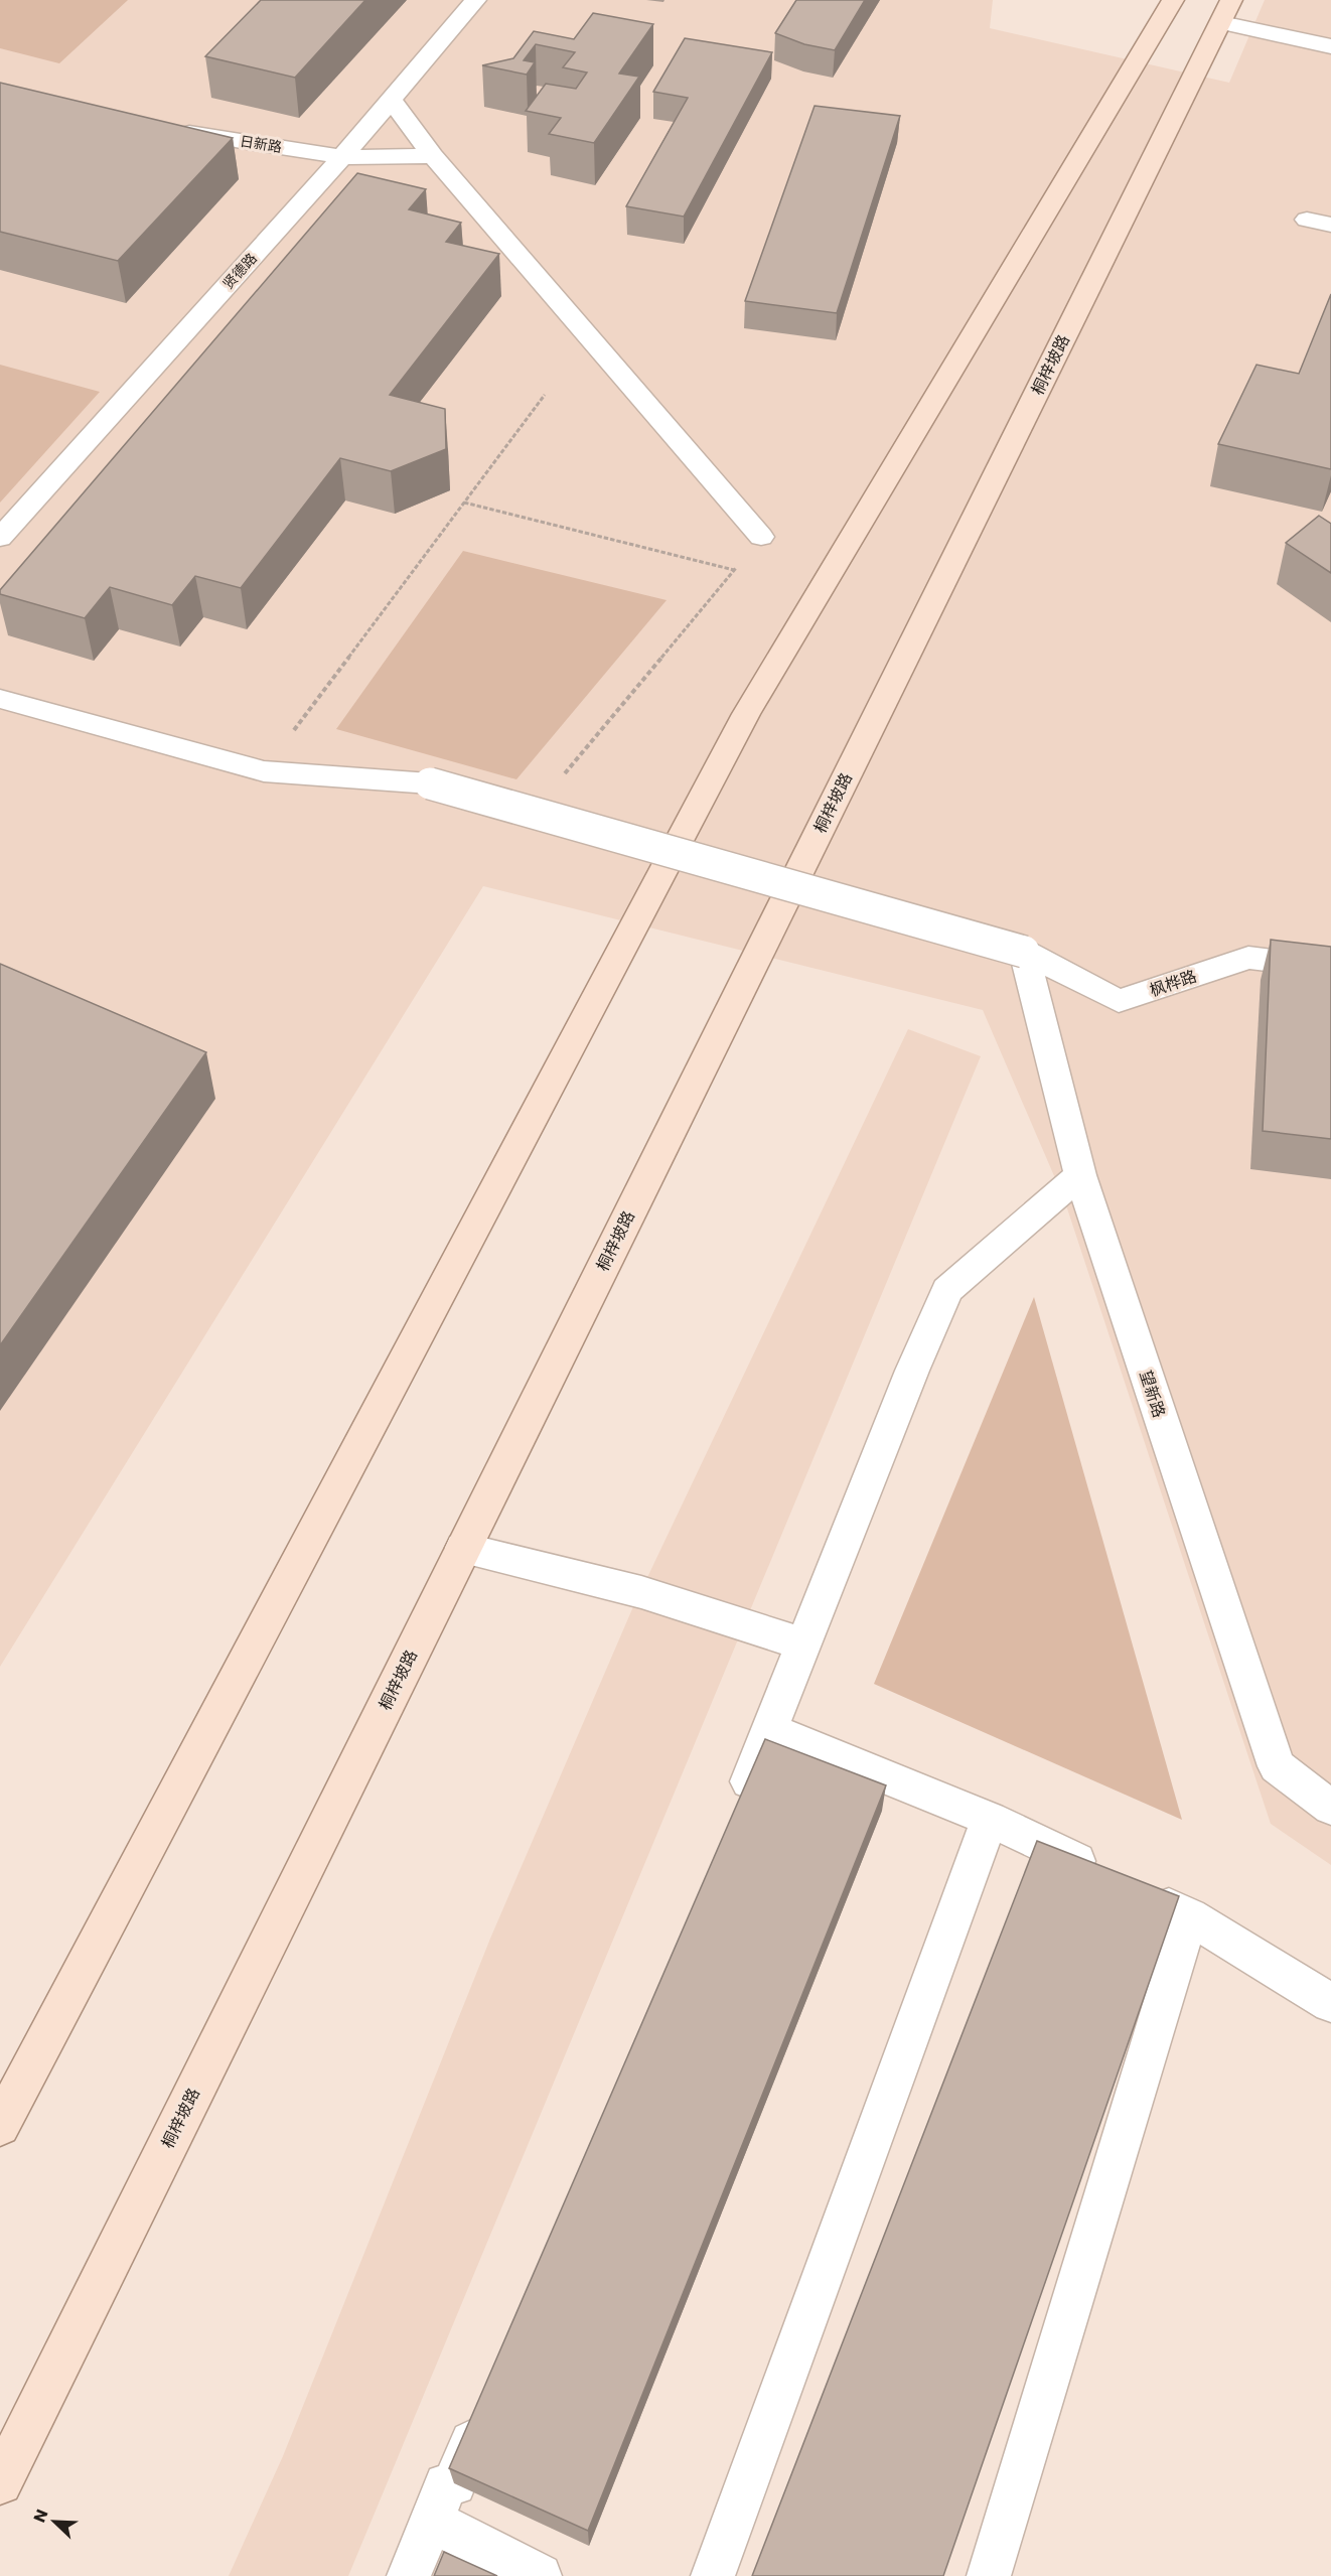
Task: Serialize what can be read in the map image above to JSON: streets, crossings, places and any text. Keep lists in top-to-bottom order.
{
  "streets": {
    "main road": ["桐梓坡路"],
    "street": [
      "日新路",
      "贤德路",
      "枫桦路",
      "望新路"
    ]
  },
  "crossings": [
    ["日新路", "贤德路"],
    ["枫桦路", "望新路"]
  ],
  "north": "top left"
}
